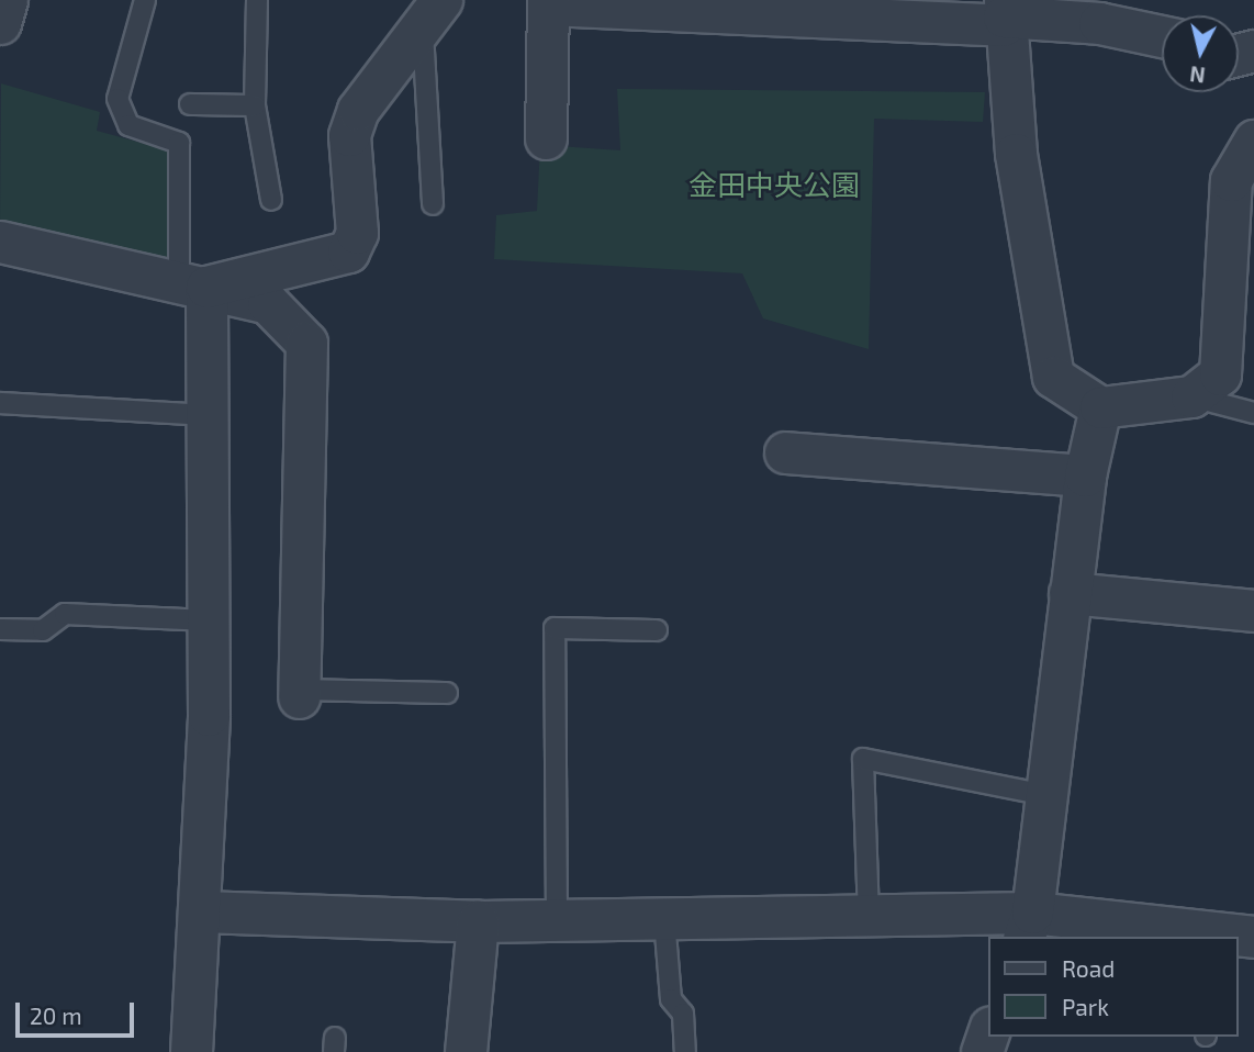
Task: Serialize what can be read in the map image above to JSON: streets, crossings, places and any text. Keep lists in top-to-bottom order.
{
  "parks": ["金田中央公園"],
  "legend": ["Road", "Park"],
  "scale_bar": "20 m",
  "north": "bottom"
}
